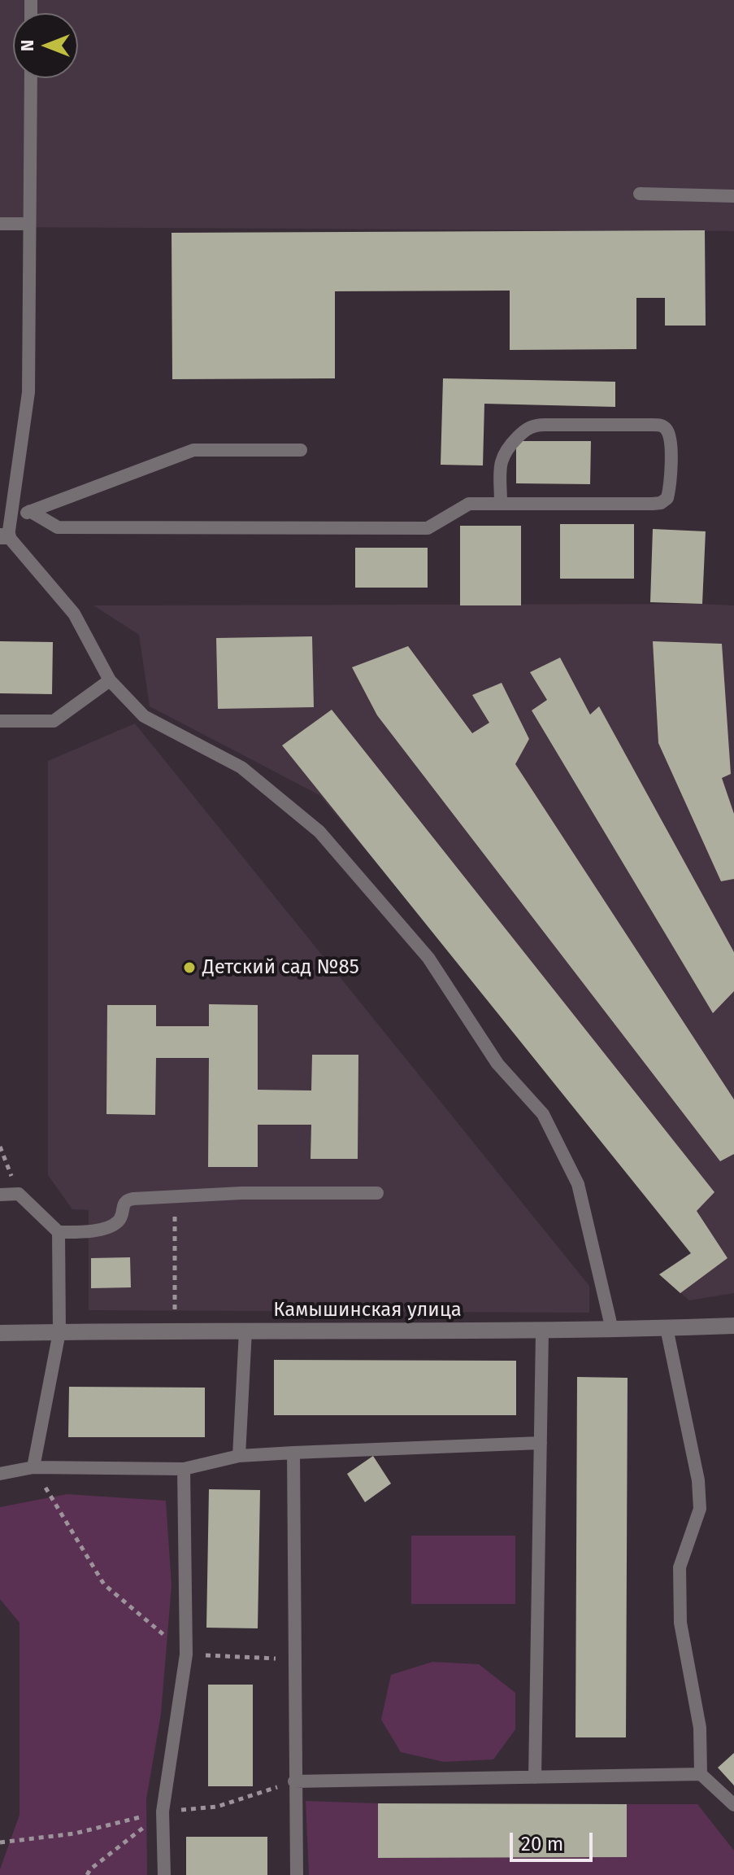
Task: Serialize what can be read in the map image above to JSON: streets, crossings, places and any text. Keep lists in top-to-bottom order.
{
  "streets": {
    "street": ["Камышинская улица"]
  },
  "places": ["Детский сад №85"],
  "scale_bar": "20 m",
  "north": "left"
}
